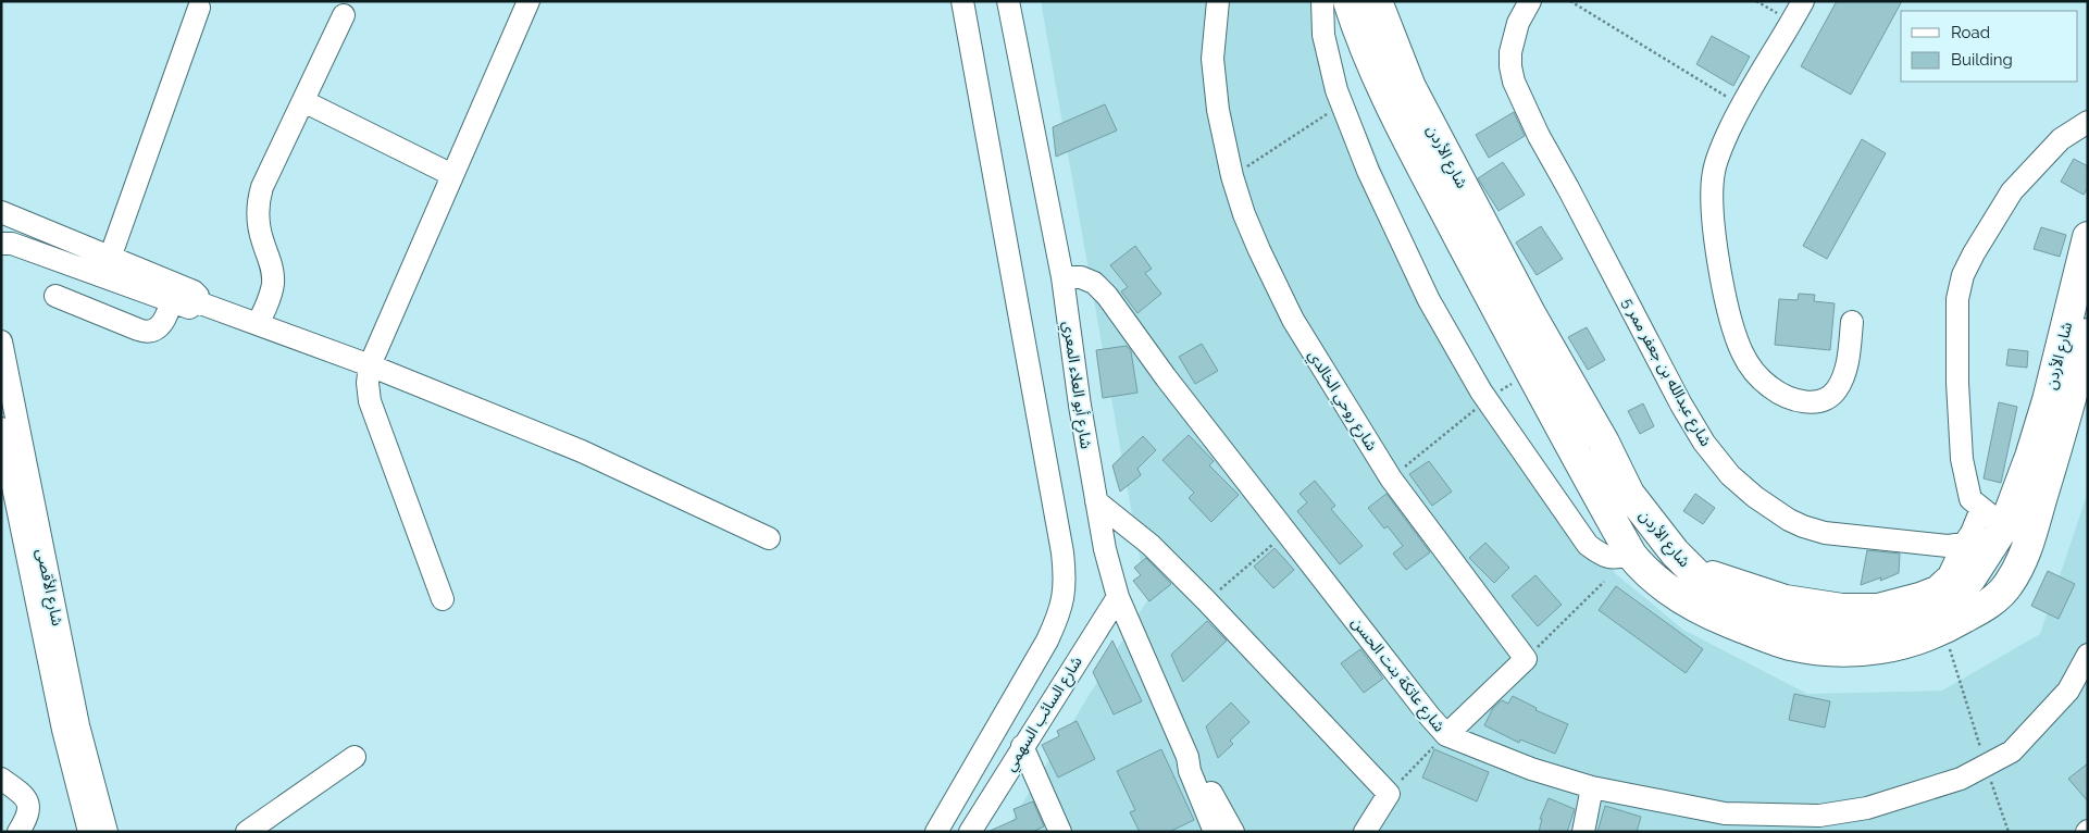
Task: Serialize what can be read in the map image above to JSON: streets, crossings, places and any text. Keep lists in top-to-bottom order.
{
  "streets": {
    "highway": ["شارع الأردن"],
    "street": [
      "شارع عبدالله بن جعفر ممر 5",
      "شارع أبو العلاء المعري",
      "شارع روحي الخالدي",
      "شارع الأقصى",
      "شارع عاتكة بنت الحسن",
      "شارع السائب السهمي"
    ]
  },
  "crossings": [
    ["شارع أبو العلاء المعري", "شارع عاتكة بنت الحسن"],
    ["شارع أبو العلاء المعري", "شارع السائب السهمي"]
  ],
  "legend": ["Road", "Building"]
}
